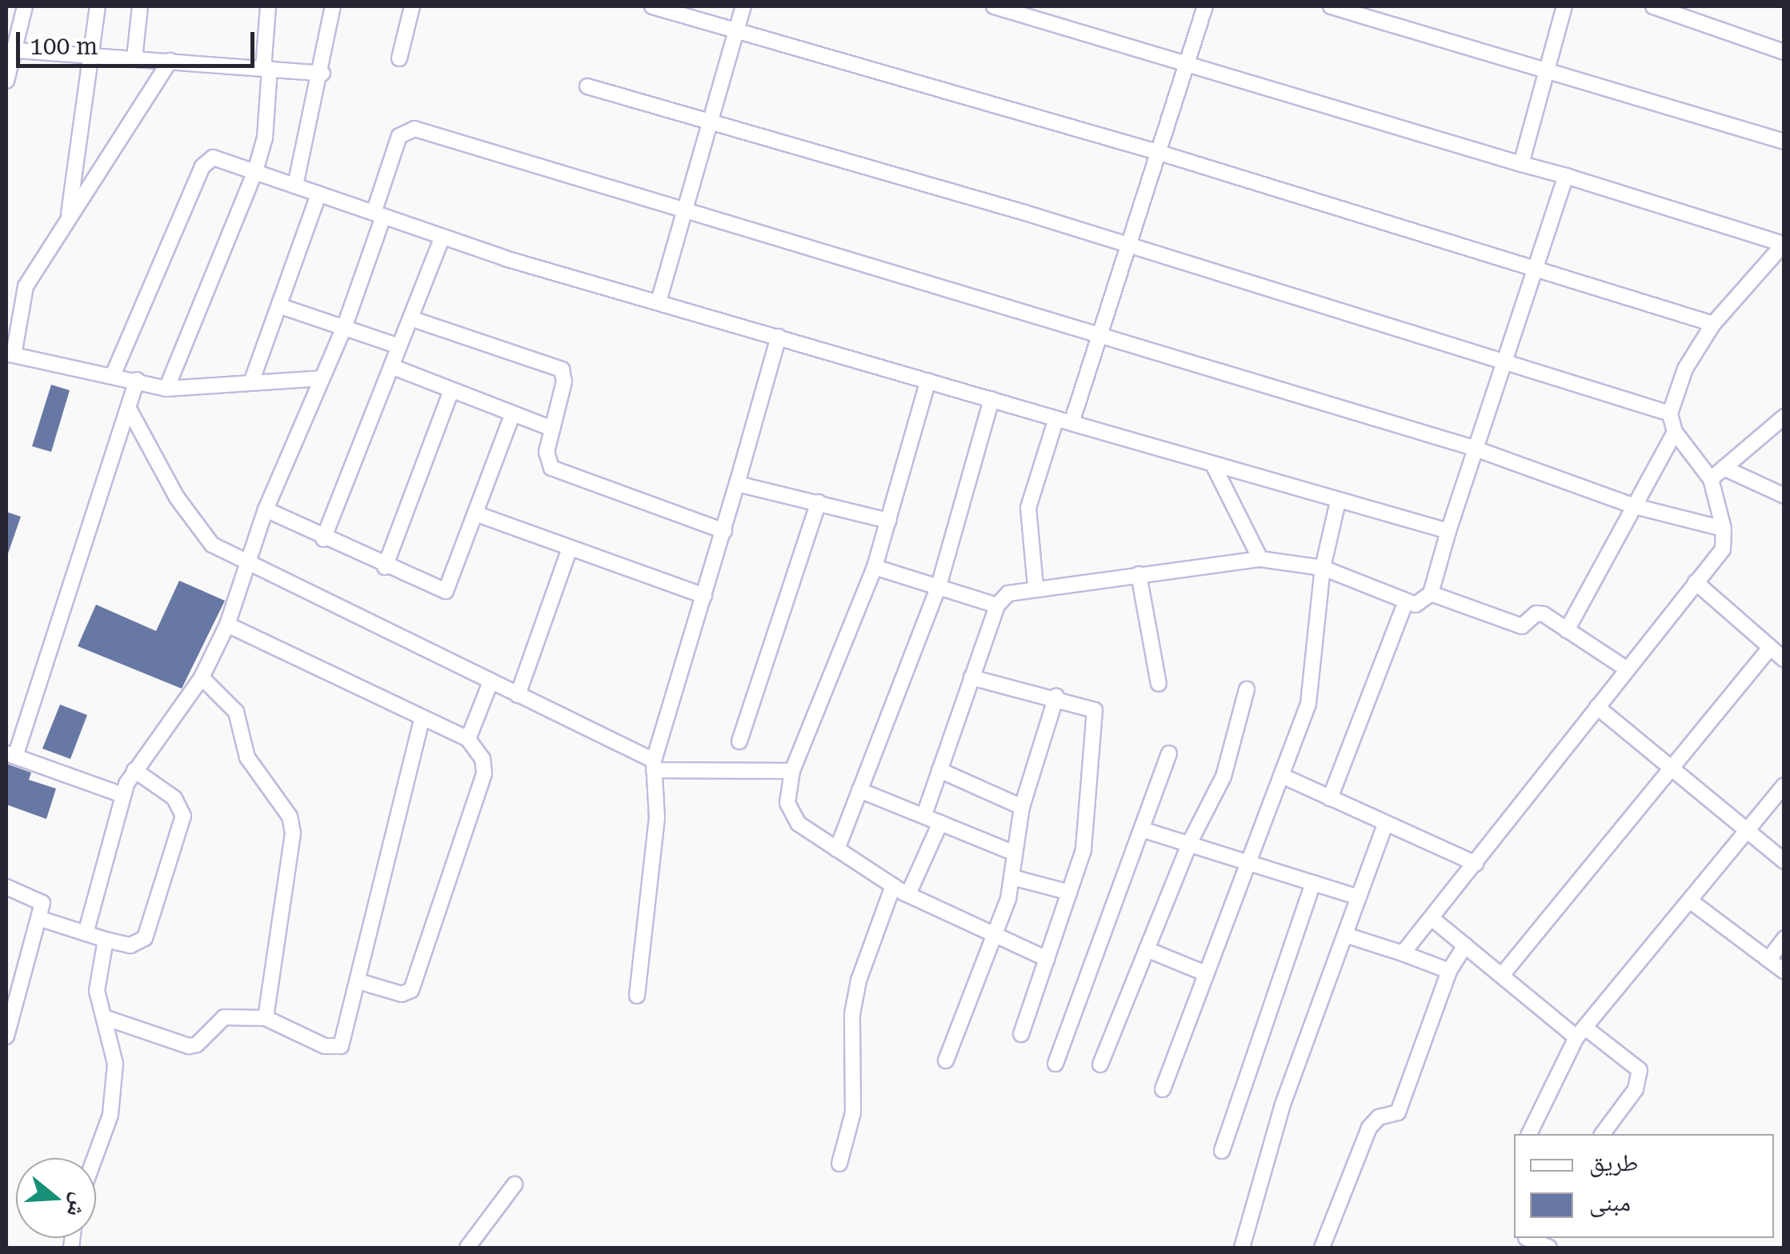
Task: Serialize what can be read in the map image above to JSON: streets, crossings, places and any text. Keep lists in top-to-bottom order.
{
  "legend": ["طريق", "مبنى"],
  "scale_bar": "100 m",
  "north": "right"
}
